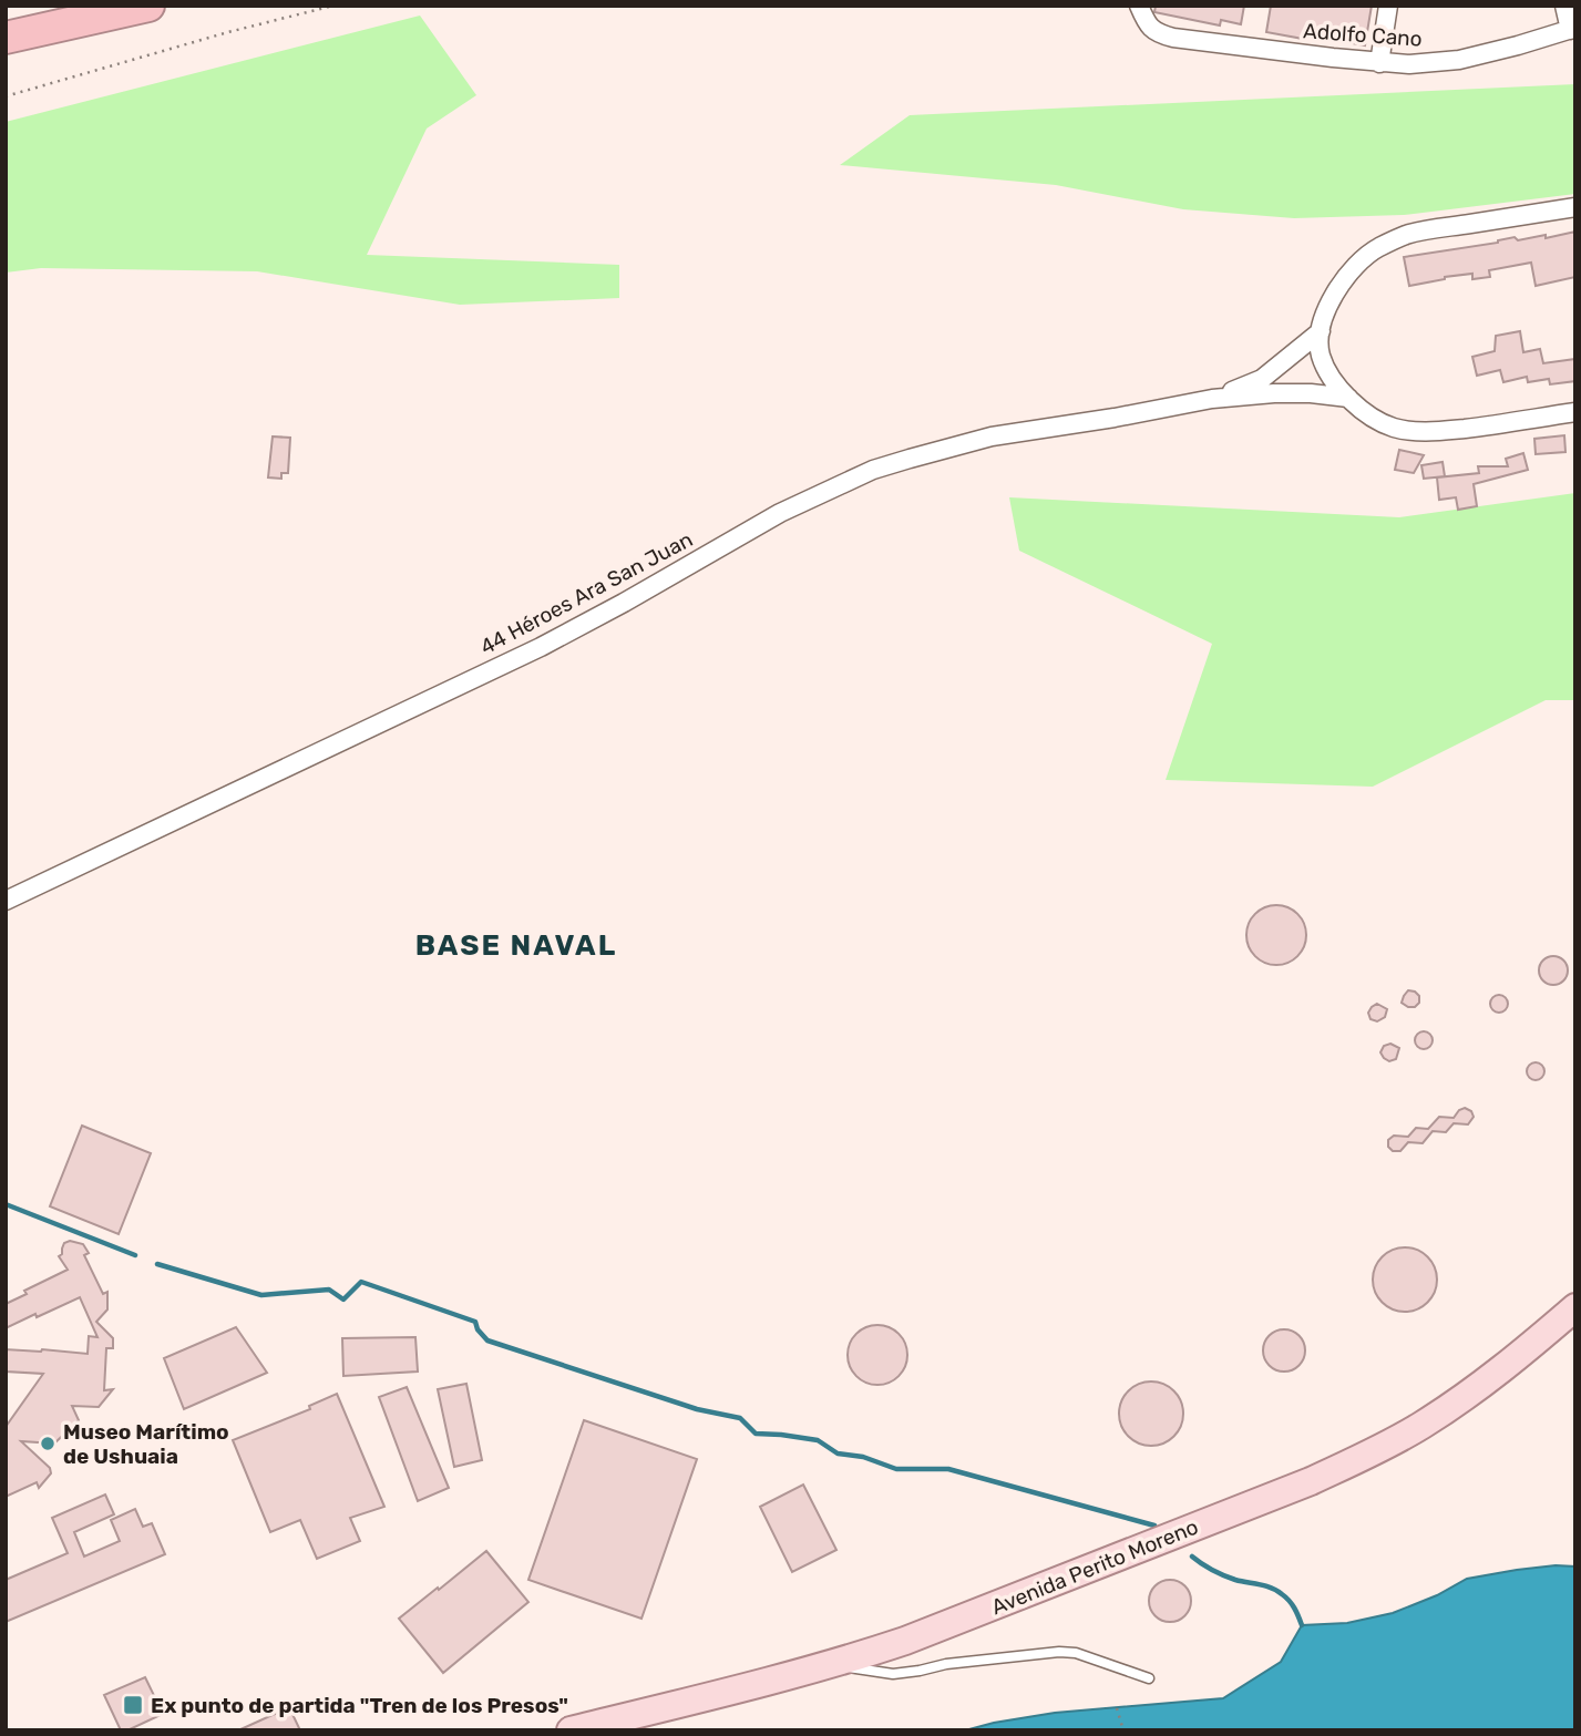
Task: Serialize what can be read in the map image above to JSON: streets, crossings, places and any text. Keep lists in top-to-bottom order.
{
  "streets": {
    "main road": ["Avenida Perito Moreno"],
    "street": ["Adolfo Cano", "44 Héroes Ara San Juan"]
  },
  "districts": ["BASE NAVAL"],
  "places": {
    "other": ["Museo Marítimo de Ushuaia"],
    "transit": ["Ex punto de partida \"Tren de los Presos\""]
  }
}
